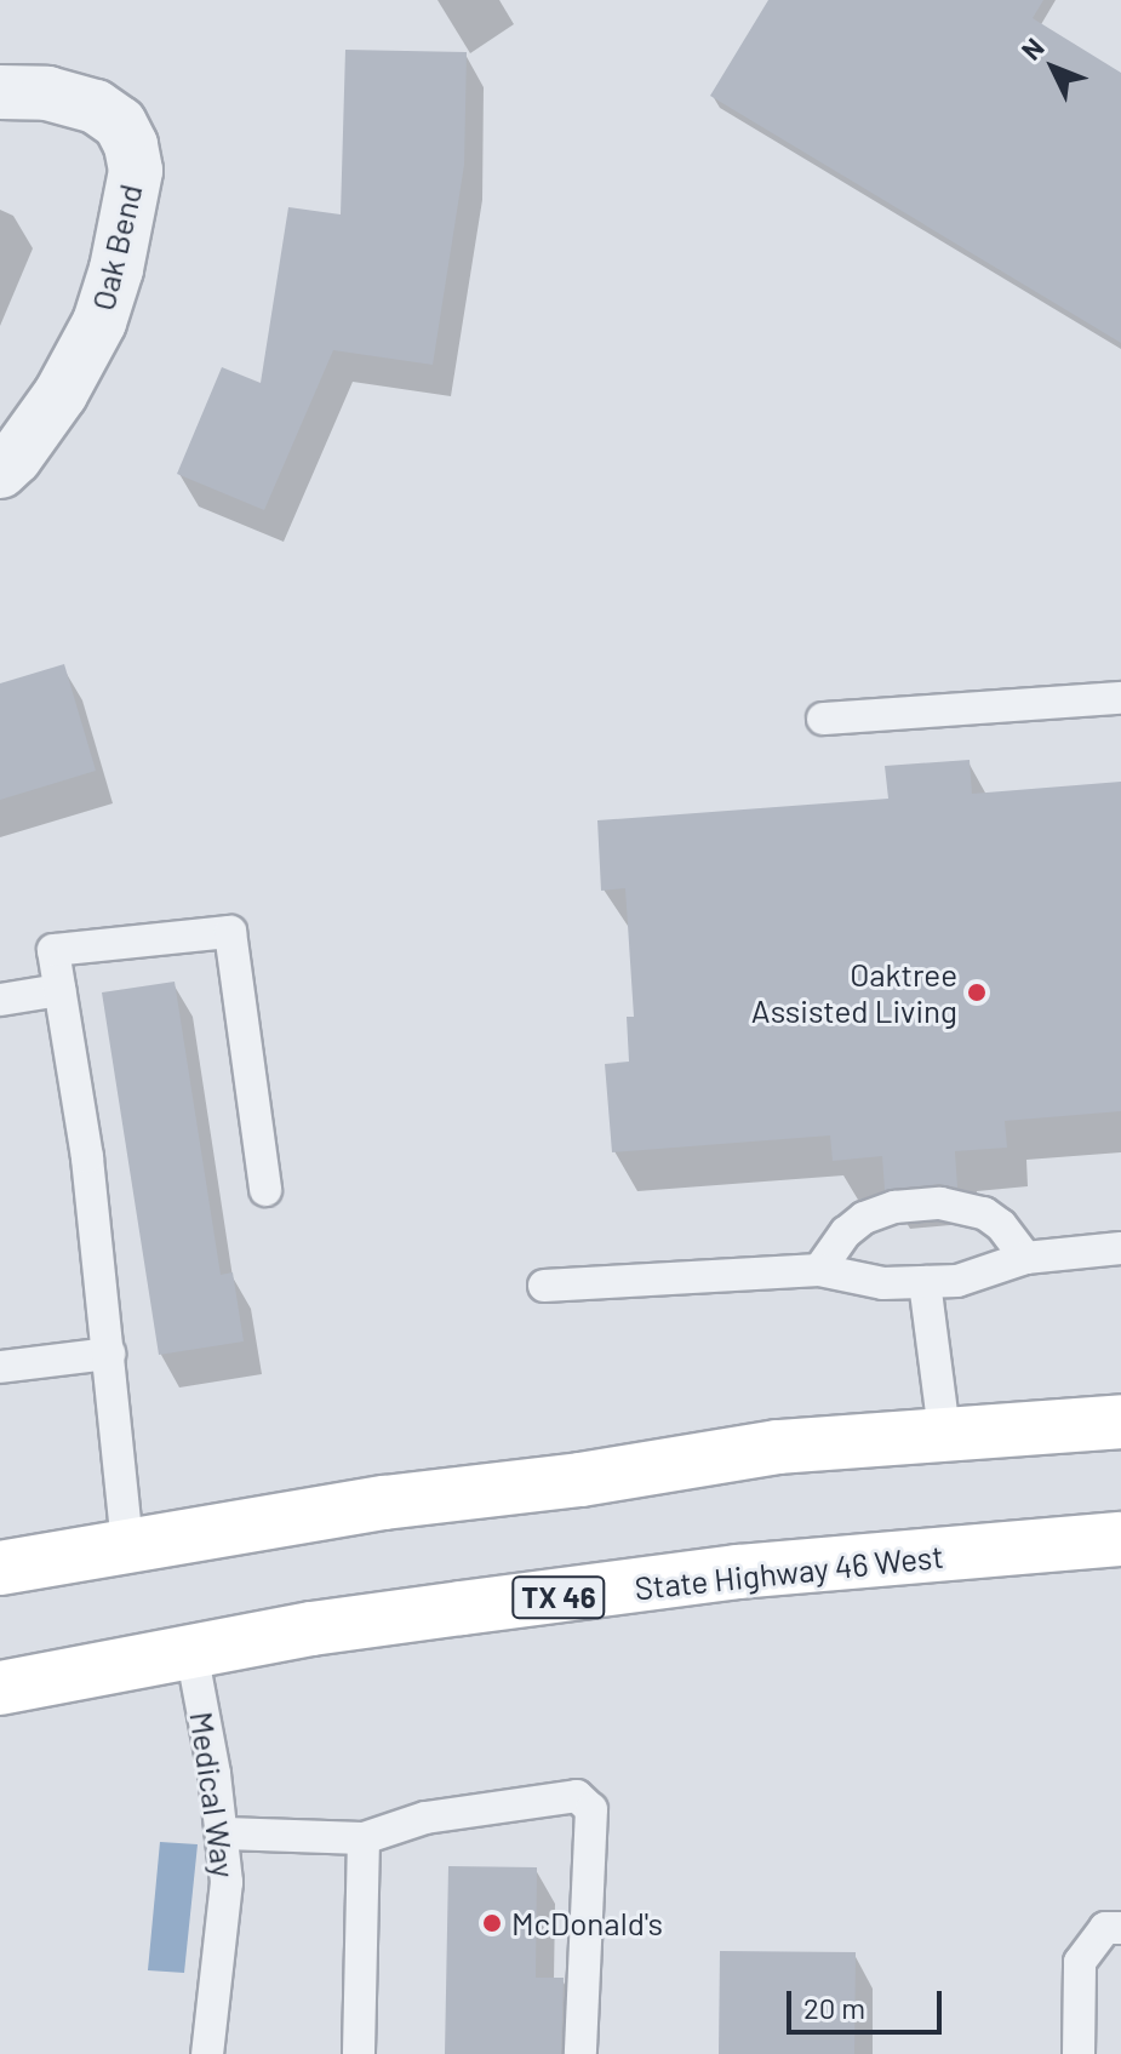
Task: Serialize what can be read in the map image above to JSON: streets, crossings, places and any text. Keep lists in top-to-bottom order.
{
  "streets": {
    "main road": ["State Highway 46 West", "TX 46"],
    "street": ["Oak Bend"],
    "lane": ["Medical Way"]
  },
  "crossings": [
    ["State Highway 46 West", "Medical Way"]
  ],
  "places": ["Oaktree Assisted Living", "McDonald's"],
  "scale_bar": "20 m",
  "north": "top left"
}
